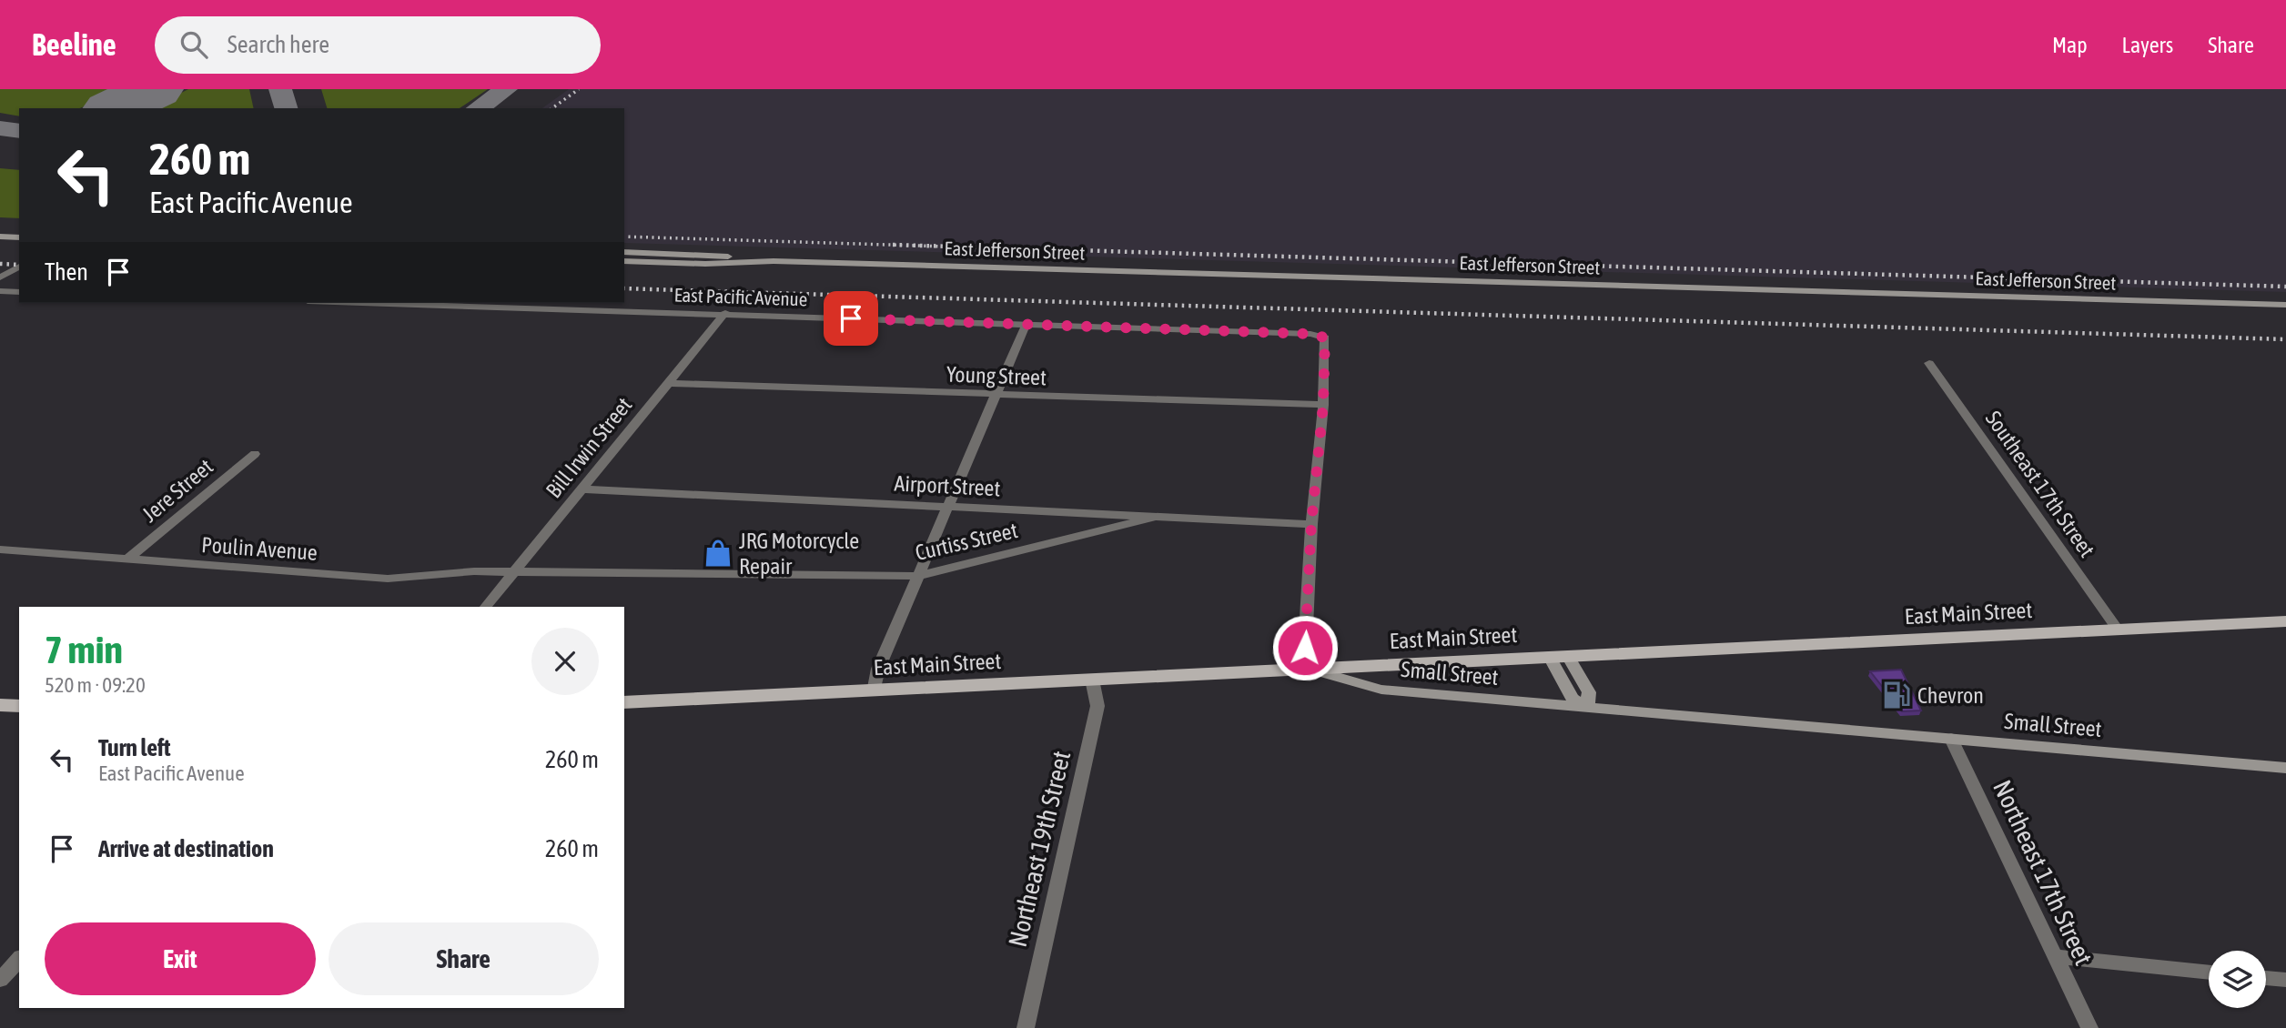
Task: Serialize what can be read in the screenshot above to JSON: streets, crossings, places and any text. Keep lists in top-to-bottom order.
{
  "streets": {
    "main road": ["East Jefferson Street", "East Main Street", "Small Street"],
    "street": [
      "East Pacific Avenue",
      "Young Street",
      "Bill Irwin Street",
      "Southeast 17th Street",
      "Airport Street",
      "Jere Street",
      "Curtiss Street",
      "Poulin Avenue",
      "Northeast 19th Street",
      "Northeast 17th Street"
    ]
  },
  "crossings": [
    ["East Pacific Avenue", "Young Street"],
    ["East Pacific Avenue", "Bill Irwin Street"],
    ["Young Street", "Bill Irwin Street"],
    ["Bill Irwin Street", "Airport Street"],
    ["Bill Irwin Street", "Curtiss Street"],
    ["Bill Irwin Street", "Poulin Avenue"],
    ["Southeast 17th Street", "East Main Street"],
    ["Airport Street", "Curtiss Street"],
    ["Jere Street", "Poulin Avenue"],
    ["Curtiss Street", "Poulin Avenue"],
    ["East Main Street", "Small Street"],
    ["East Main Street", "Northeast 19th Street"],
    ["Small Street", "Northeast 17th Street"]
  ],
  "places": {
    "shop": ["JRG Motorcycle Repair"],
    "fuel station": ["Chevron"]
  },
  "page": {
    "header": "Beeline",
    "search": "Search here",
    "nav": ["Map", "Layers", "Share"],
    "turn": ["260 m", "East Pacific Avenue"],
    "then": "Then",
    "heading": ["7 min", "520 m · 09:20"],
    "list": [
      {
        "name": "Turn left",
        "note": "East Pacific Avenue",
        "value": "260 m"
      },
      {
        "name": "Arrive at destination",
        "value": "260 m"
      }
    ],
    "buttons": ["Exit", "Share"]
  }
}
